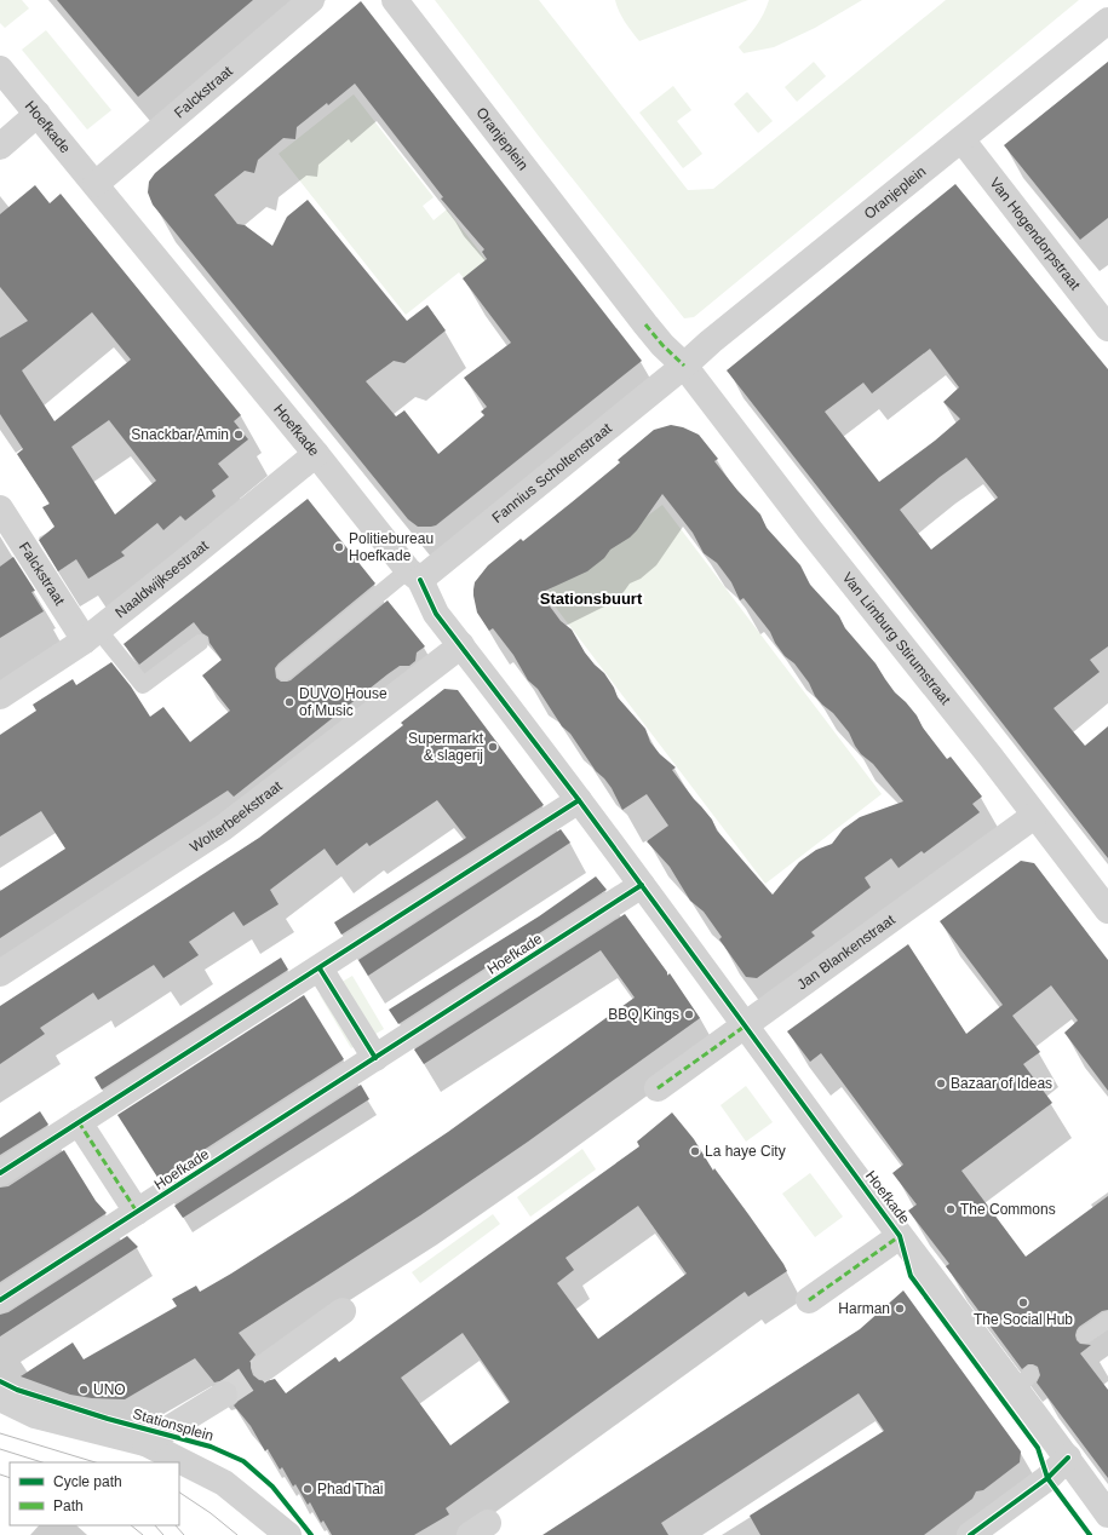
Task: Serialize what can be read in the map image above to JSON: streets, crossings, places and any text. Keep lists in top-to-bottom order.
{
  "streets": {
    "street": [
      "Falckstraat",
      "Hoefkade",
      "Oranjeplein",
      "Van Hogendorpstraat",
      "Fannius Scholtenstraat",
      "Naaldwijksestraat",
      "Van Limburg Stirumstraat",
      "Wolterbeekstraat",
      "Jan Blankenstraat",
      "Stationsplein"
    ]
  },
  "crossings": [
    ["Falckstraat", "Hoefkade"],
    ["Falckstraat", "Naaldwijksestraat"],
    ["Hoefkade", "Fannius Scholtenstraat"],
    ["Hoefkade", "Naaldwijksestraat"],
    ["Hoefkade", "Wolterbeekstraat"],
    ["Hoefkade", "Jan Blankenstraat"],
    ["Oranjeplein", "Van Hogendorpstraat"],
    ["Oranjeplein", "Fannius Scholtenstraat"],
    ["Oranjeplein", "Van Limburg Stirumstraat"],
    ["Fannius Scholtenstraat", "Van Limburg Stirumstraat"],
    ["Van Limburg Stirumstraat", "Jan Blankenstraat"]
  ],
  "districts": ["Stationsbuurt"],
  "places": [
    "Snackbar Amin",
    "Politiebureau Hoefkade",
    "DUVO House of Music",
    "Supermarkt & slagerij",
    "BBQ Kings",
    "Bazaar of Ideas",
    "La haye City",
    "The Commons",
    "The Social Hub",
    "Harman",
    "UNO",
    "Phad Thai"
  ],
  "legend": ["Cycle path", "Path"]
}
